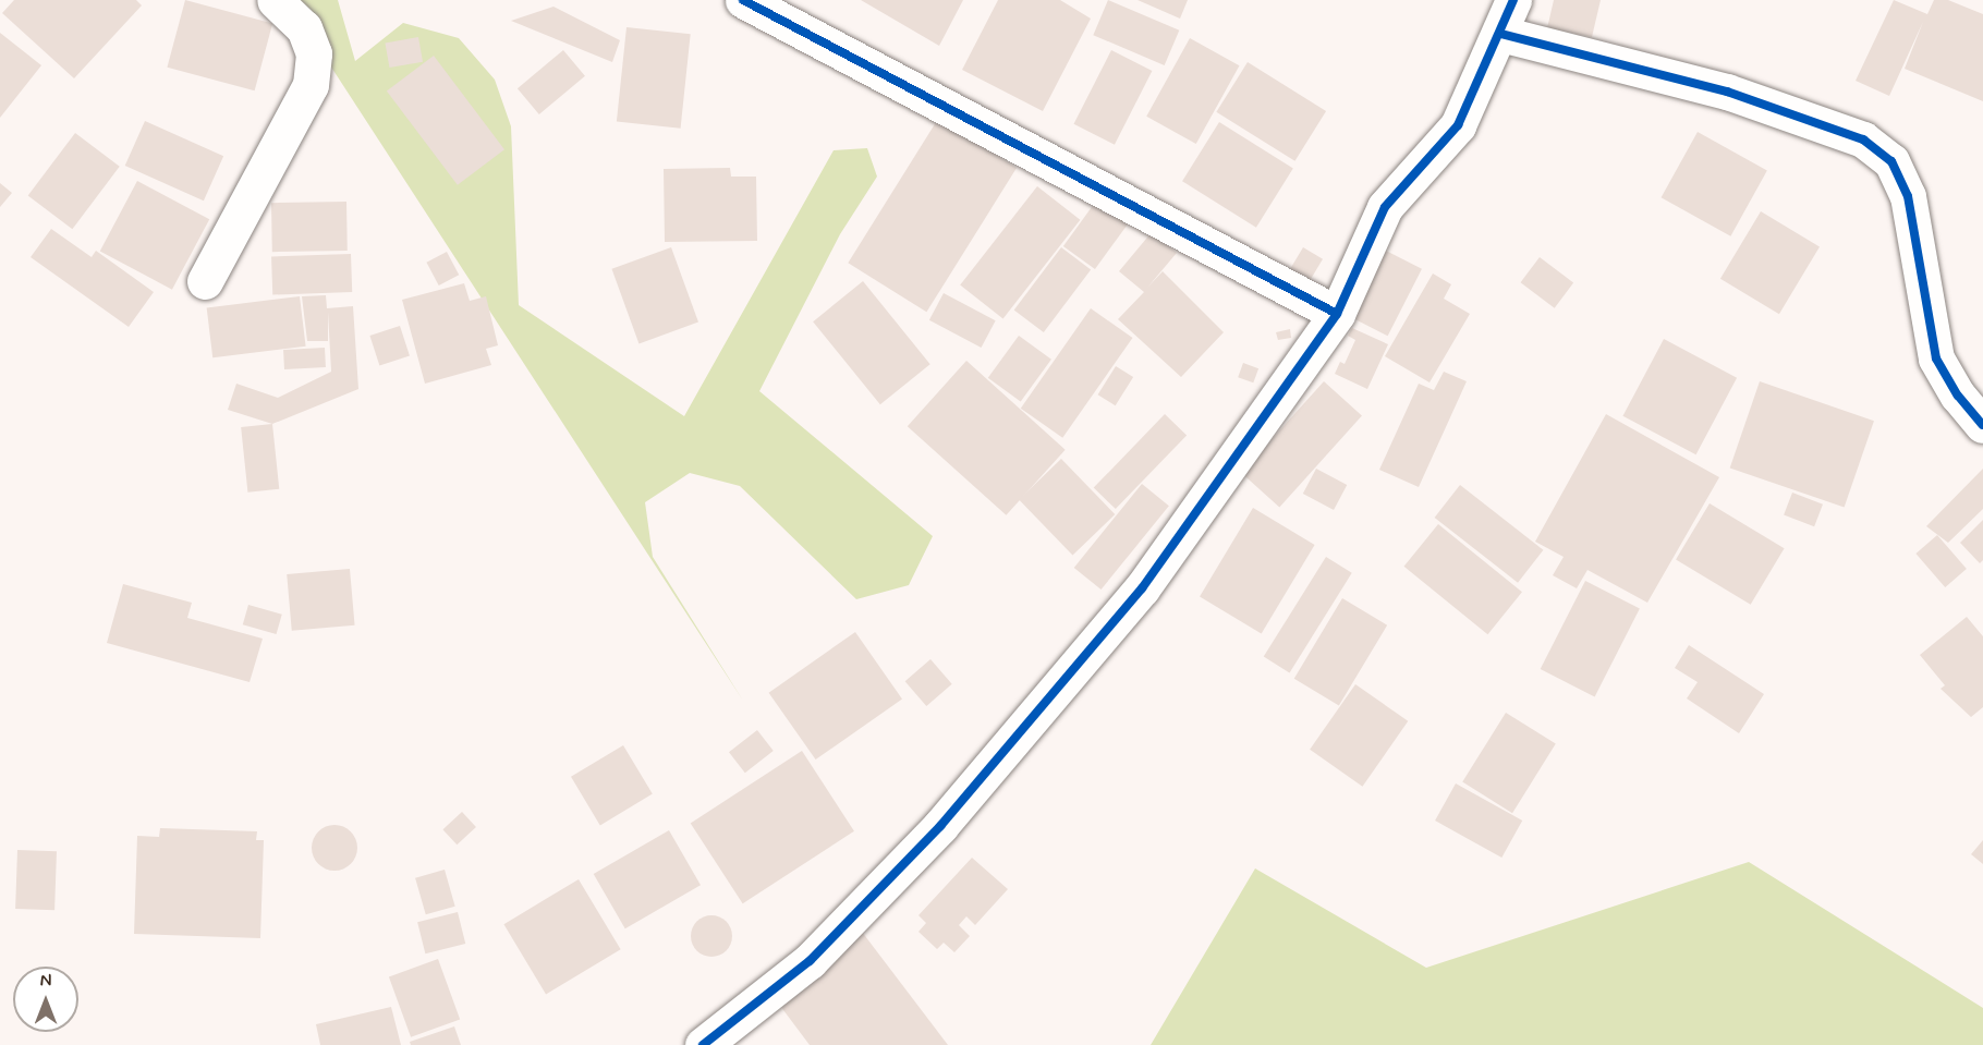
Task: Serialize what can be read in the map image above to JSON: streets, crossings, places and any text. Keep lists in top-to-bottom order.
{
  "north": "top"
}
